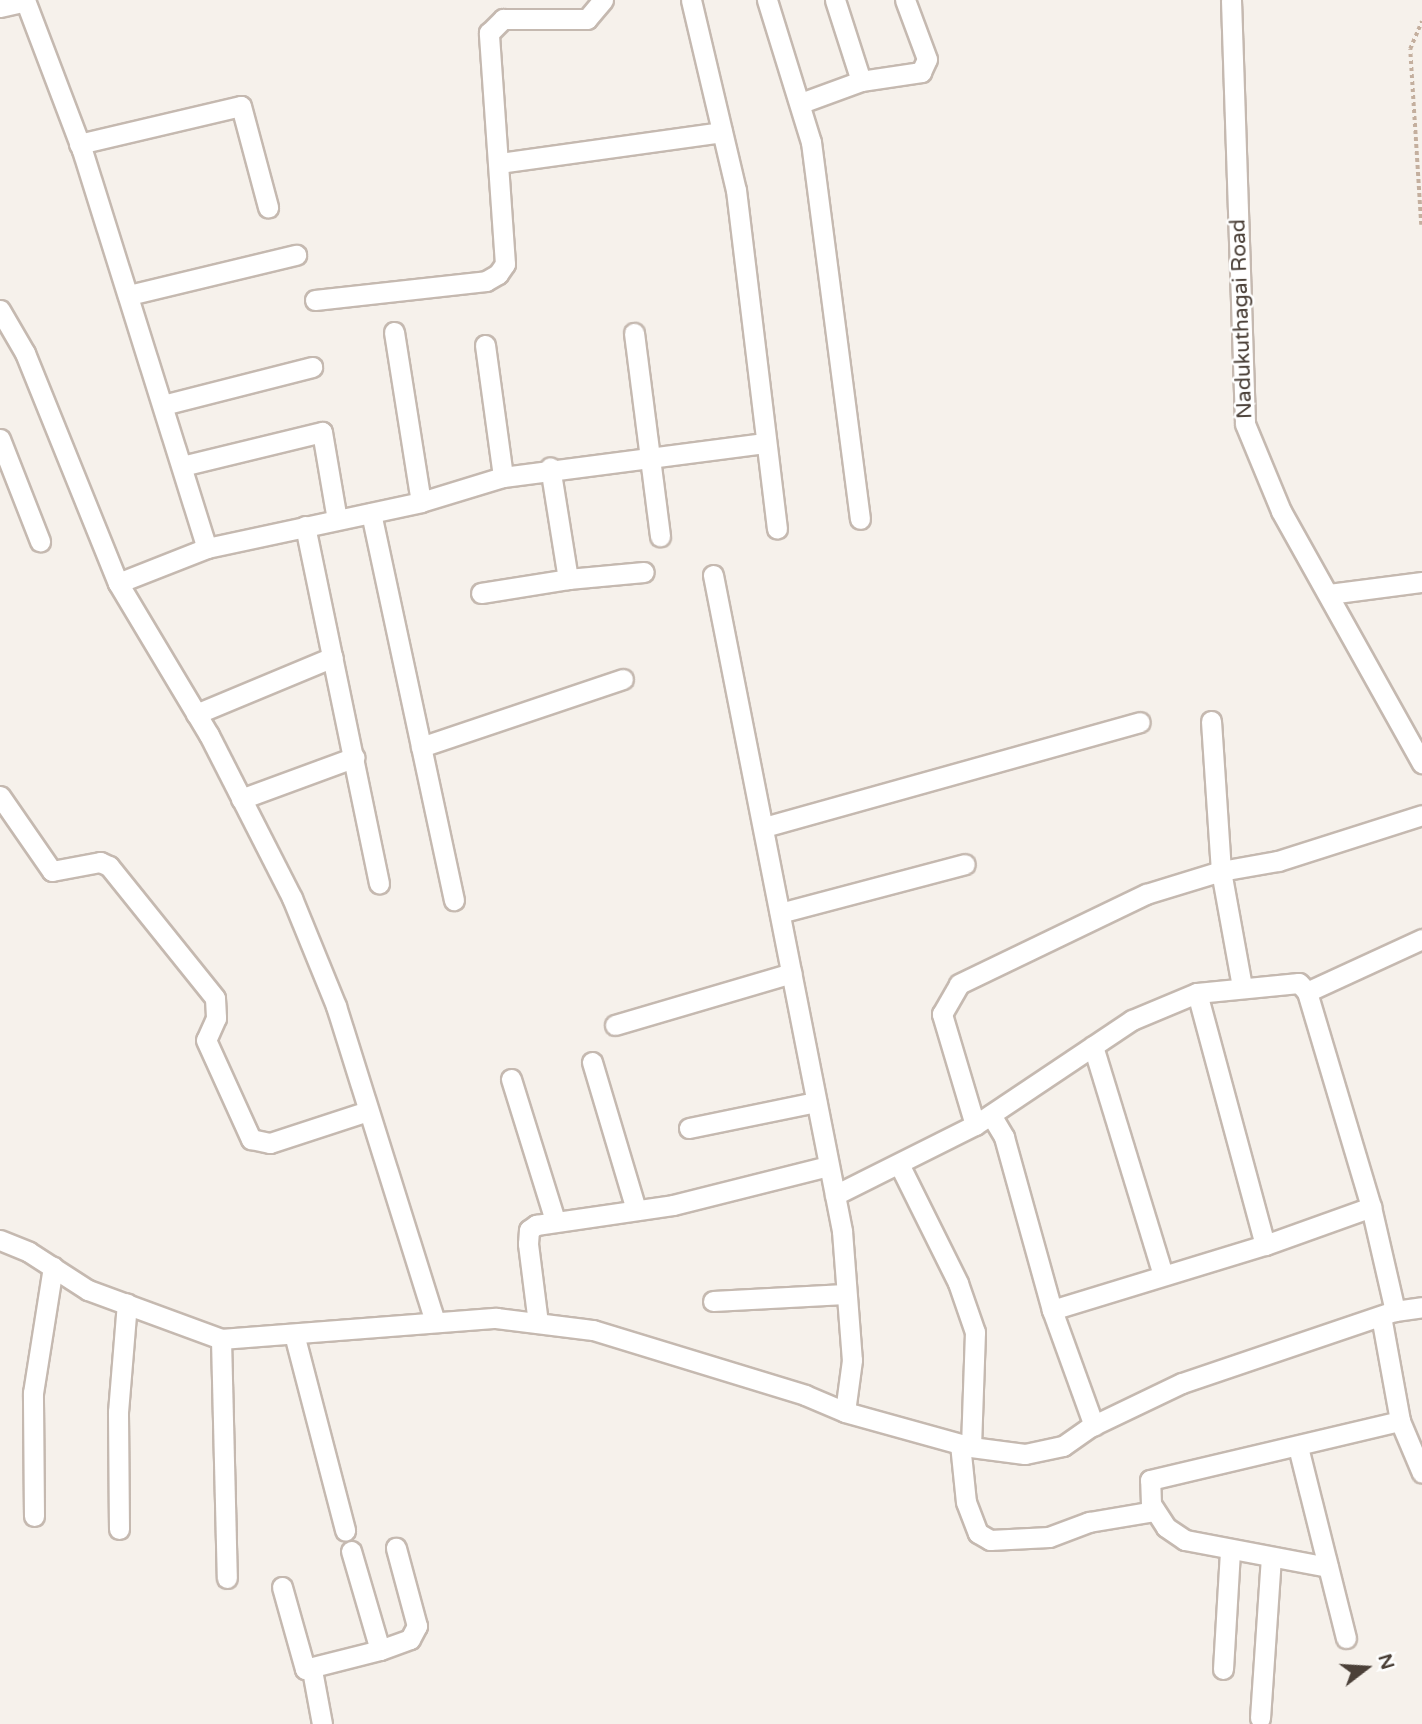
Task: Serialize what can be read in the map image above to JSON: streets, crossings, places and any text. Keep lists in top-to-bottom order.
{
  "streets": {
    "street": ["Nadukuthagai Road"]
  },
  "north": "right"
}
